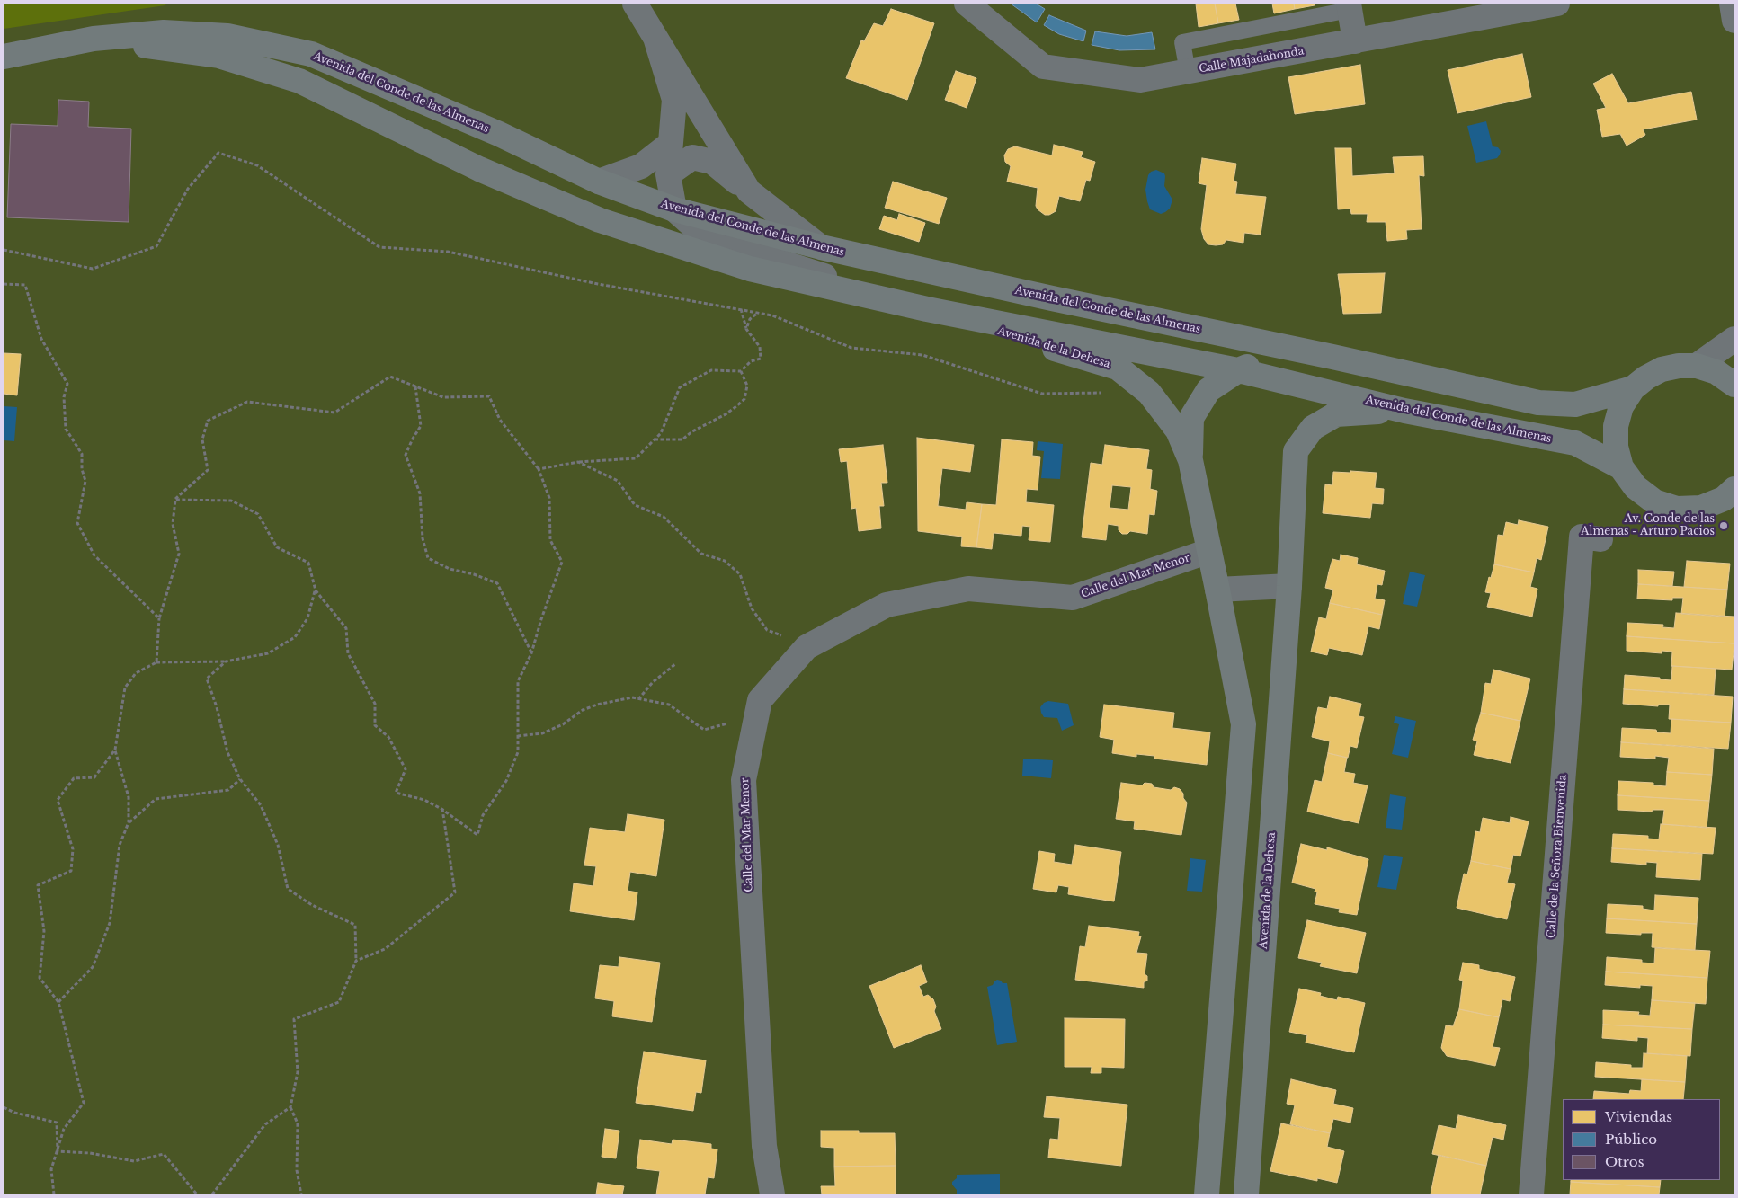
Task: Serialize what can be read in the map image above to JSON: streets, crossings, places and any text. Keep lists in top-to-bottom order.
{
  "streets": {
    "main road": ["Avenida del Conde de las Almenas", "Avenida de la Dehesa"],
    "street": ["Calle Majadahonda", "Calle del Mar Menor", "Calle de la Señora Bienvenida"]
  },
  "crossings": [
    ["Avenida del Conde de las Almenas", "Avenida de la Dehesa"],
    ["Avenida de la Dehesa", "Calle del Mar Menor"]
  ],
  "places": ["Av. Conde de las Almenas - Arturo Pacios"],
  "legend": ["Viviendas", "Público", "Otros"]
}
